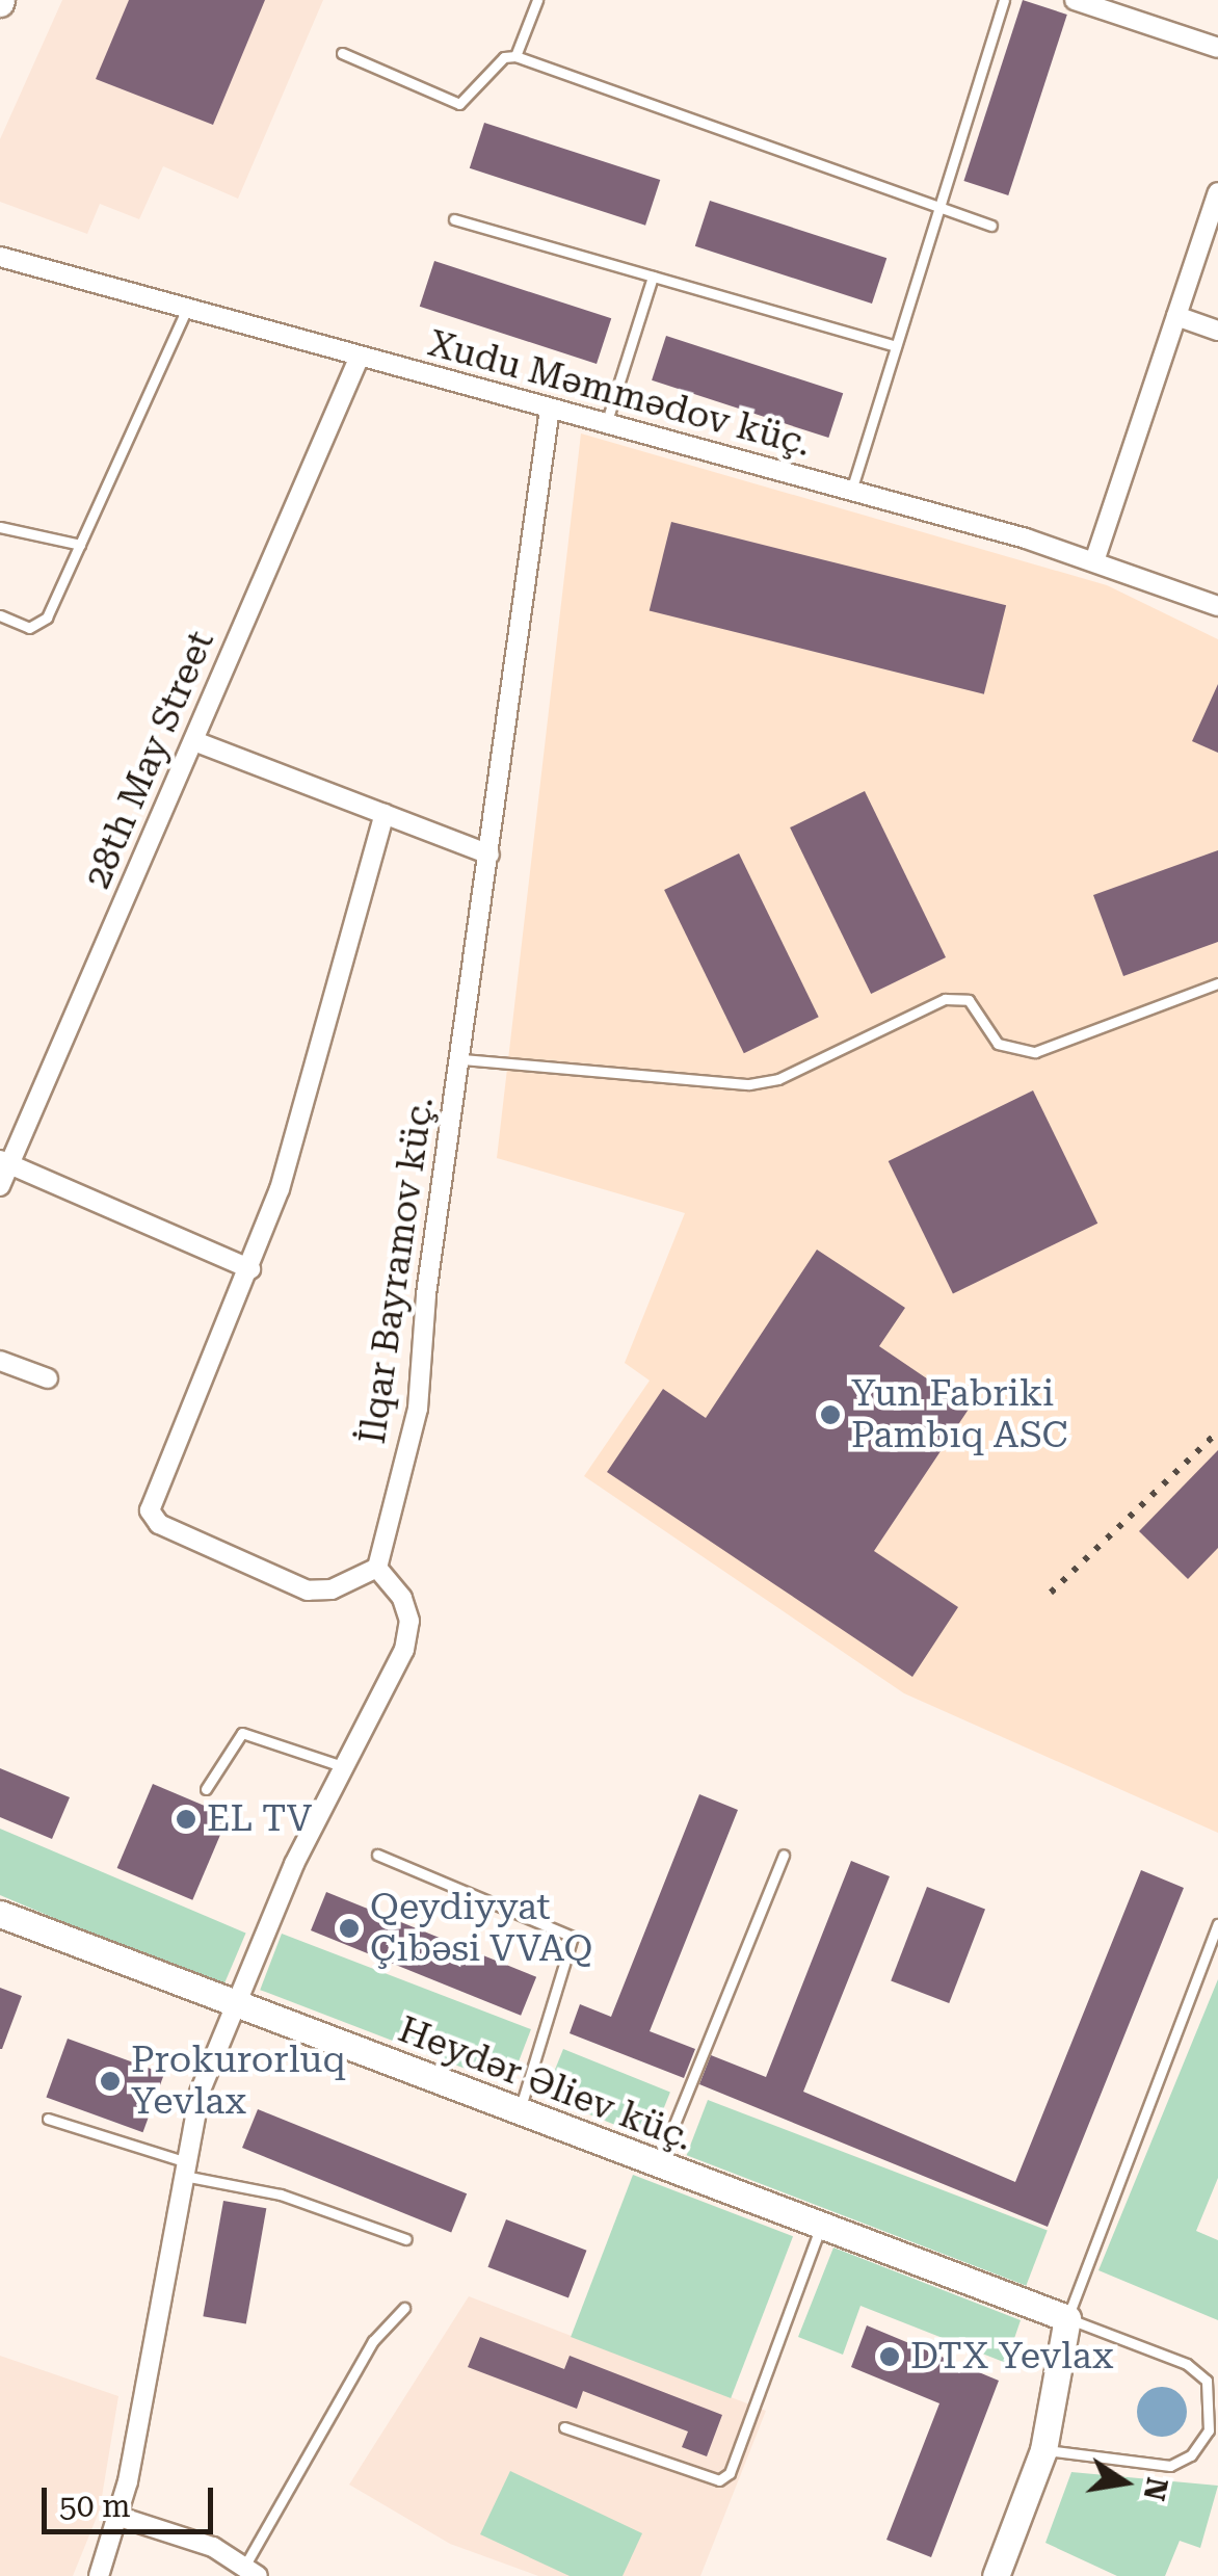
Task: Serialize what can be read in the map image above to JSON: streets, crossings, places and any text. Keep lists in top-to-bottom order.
{
  "streets": {
    "street": [
      "Xudu Məmmədov küç.",
      "28th May Street",
      "İlqar Bayramov küç.",
      "Heydər Əliev küç."
    ]
  },
  "crossings": [
    ["Xudu Məmmədov küç.", "28th May Street"],
    ["Xudu Məmmədov küç.", "İlqar Bayramov küç."]
  ],
  "places": [
    "Yun Fabriki Pambıq ASC",
    "EL TV",
    "Qeydiyyat Çıbəsi VVAQ",
    "Prokurorluq Yevlax",
    "DTX Yevlax"
  ],
  "scale_bar": "50 m",
  "north": "right"
}
